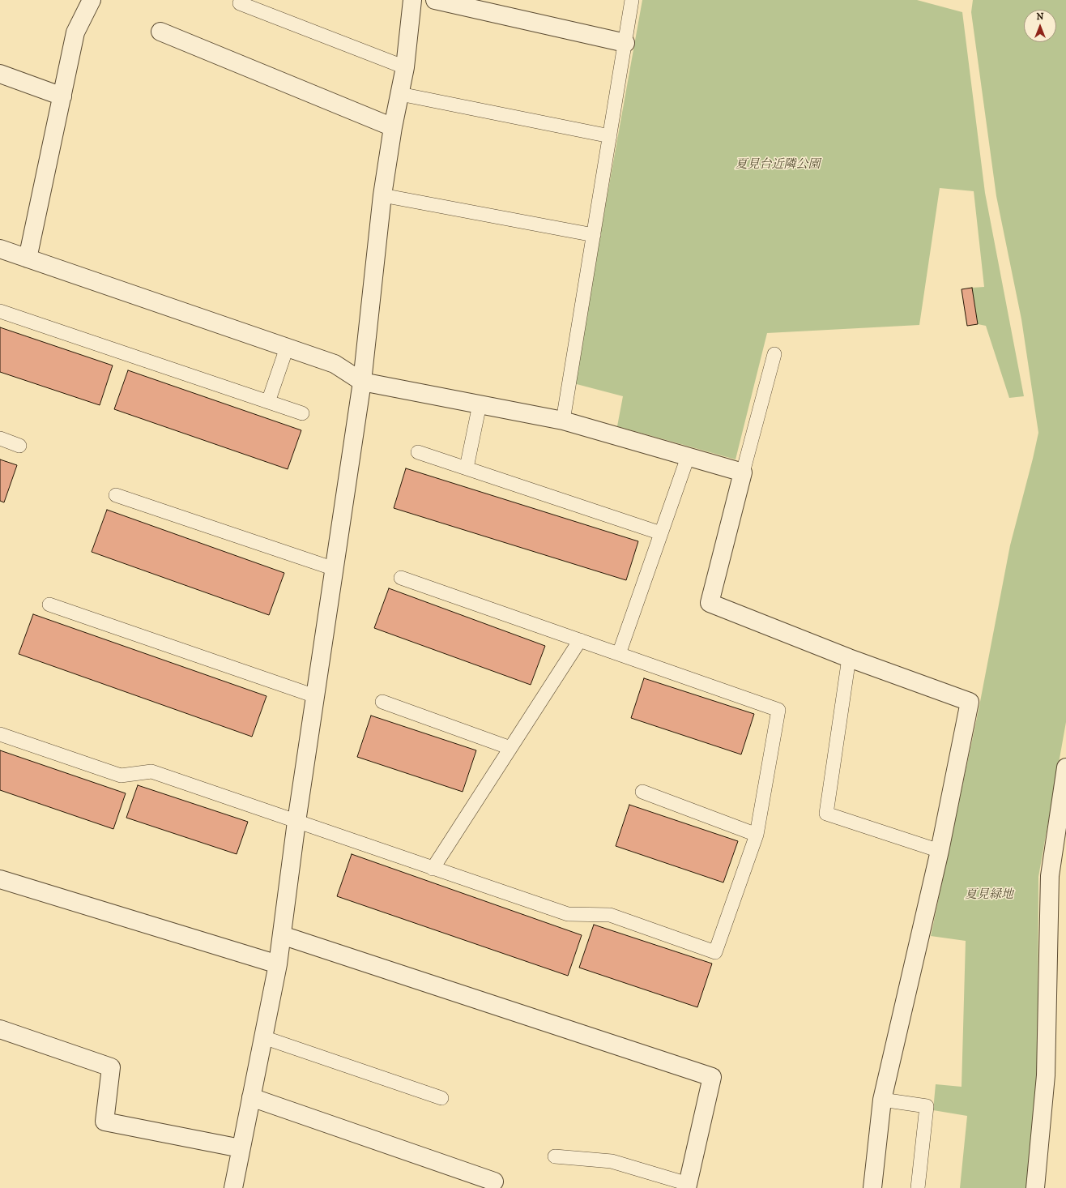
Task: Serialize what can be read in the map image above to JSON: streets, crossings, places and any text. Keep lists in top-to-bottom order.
{
  "parks": ["夏見台近隣公園", "夏見緑地"],
  "north": "top"
}
